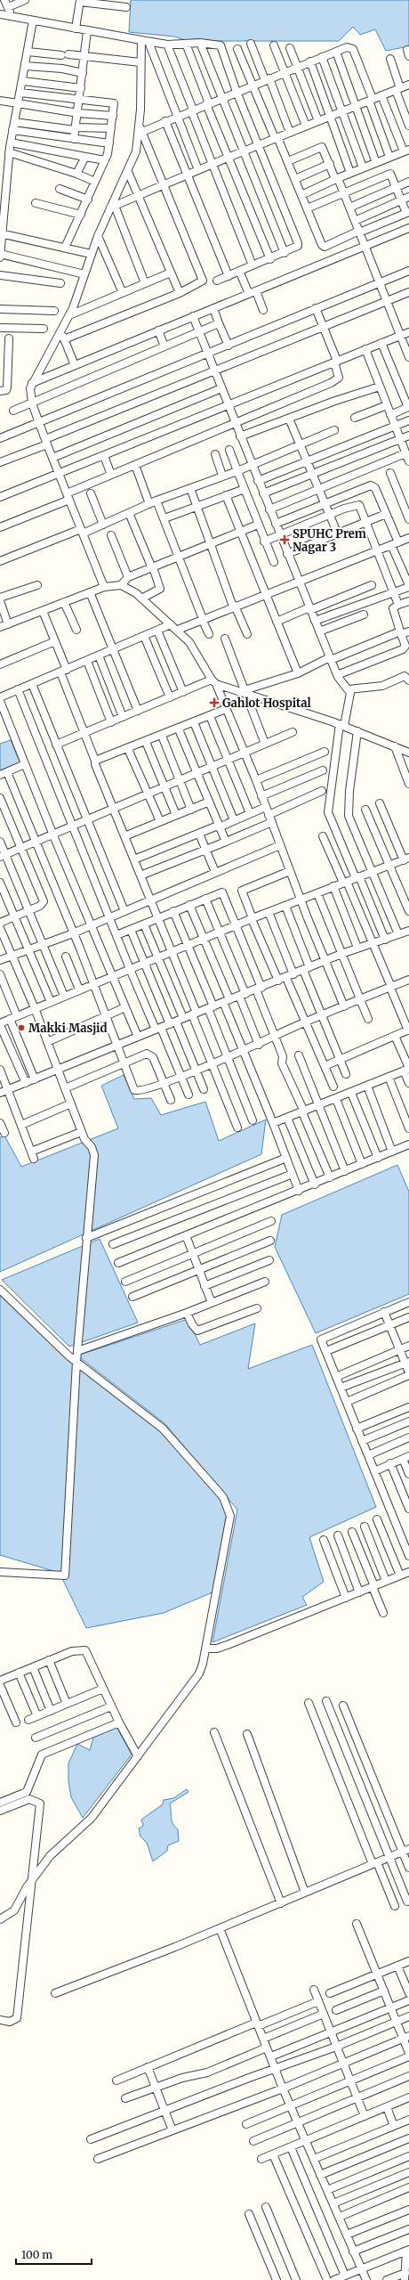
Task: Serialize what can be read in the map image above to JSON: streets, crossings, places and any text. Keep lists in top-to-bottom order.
{
  "places": {
    "health": ["SPUHC Prem Nagar 3", "Gahlot Hospital"],
    "other": ["Makki Masjid"]
  },
  "scale_bar": "100 m"
}
